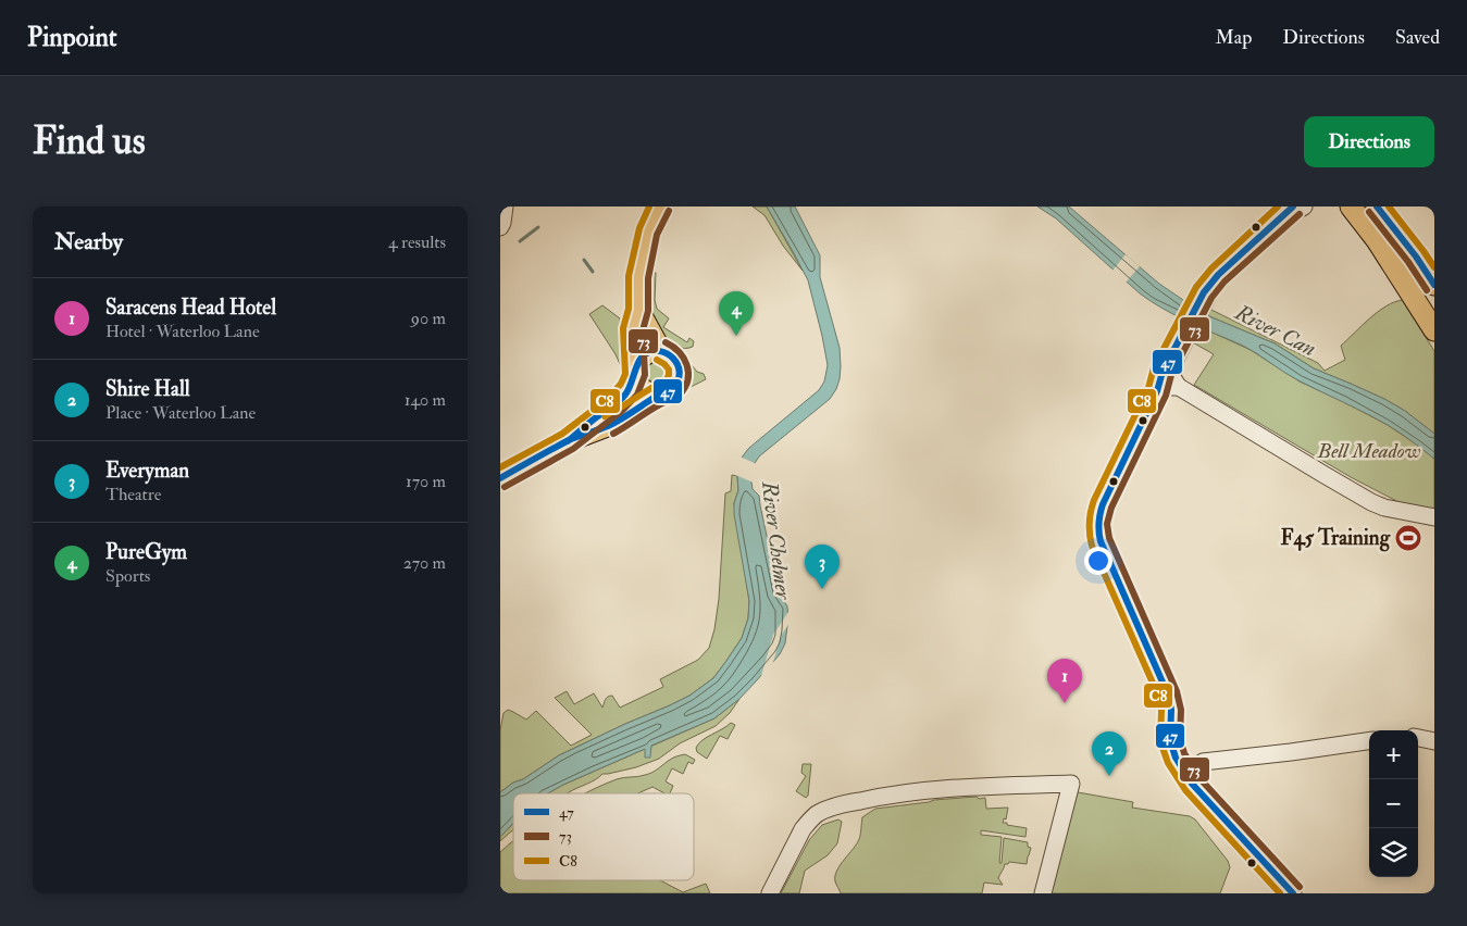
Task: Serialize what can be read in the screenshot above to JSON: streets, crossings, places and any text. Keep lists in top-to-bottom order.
{
  "water": ["River Can", "River Chelmer"],
  "parks": ["Bell Meadow"],
  "places": {
    "sports": ["F45 Training"]
  },
  "lines": ["transit line 47", "transit line C8", "transit line 73"],
  "legend": ["47", "73", "C8"],
  "page": {
    "header": "Pinpoint",
    "nav": ["Map", "Directions", "Saved"],
    "buttons": "Directions",
    "title": "Find us",
    "heading": ["Nearby", "4 results"],
    "list": [
      {
        "mark": "1",
        "name": "Saracens Head Hotel",
        "note": "Hotel · Waterloo Lane",
        "value": "90 m"
      },
      {
        "mark": "2",
        "name": "Shire Hall",
        "note": "Place · Waterloo Lane",
        "value": "140 m"
      },
      {
        "mark": "3",
        "name": "Everyman",
        "note": "Theatre",
        "value": "170 m"
      },
      {
        "mark": "4",
        "name": "PureGym",
        "note": "Sports",
        "value": "270 m"
      }
    ],
    "pins": [
      "4",
      "3",
      "1",
      "2"
    ],
    "map_buttons": ["+", "−"]
  }
}
